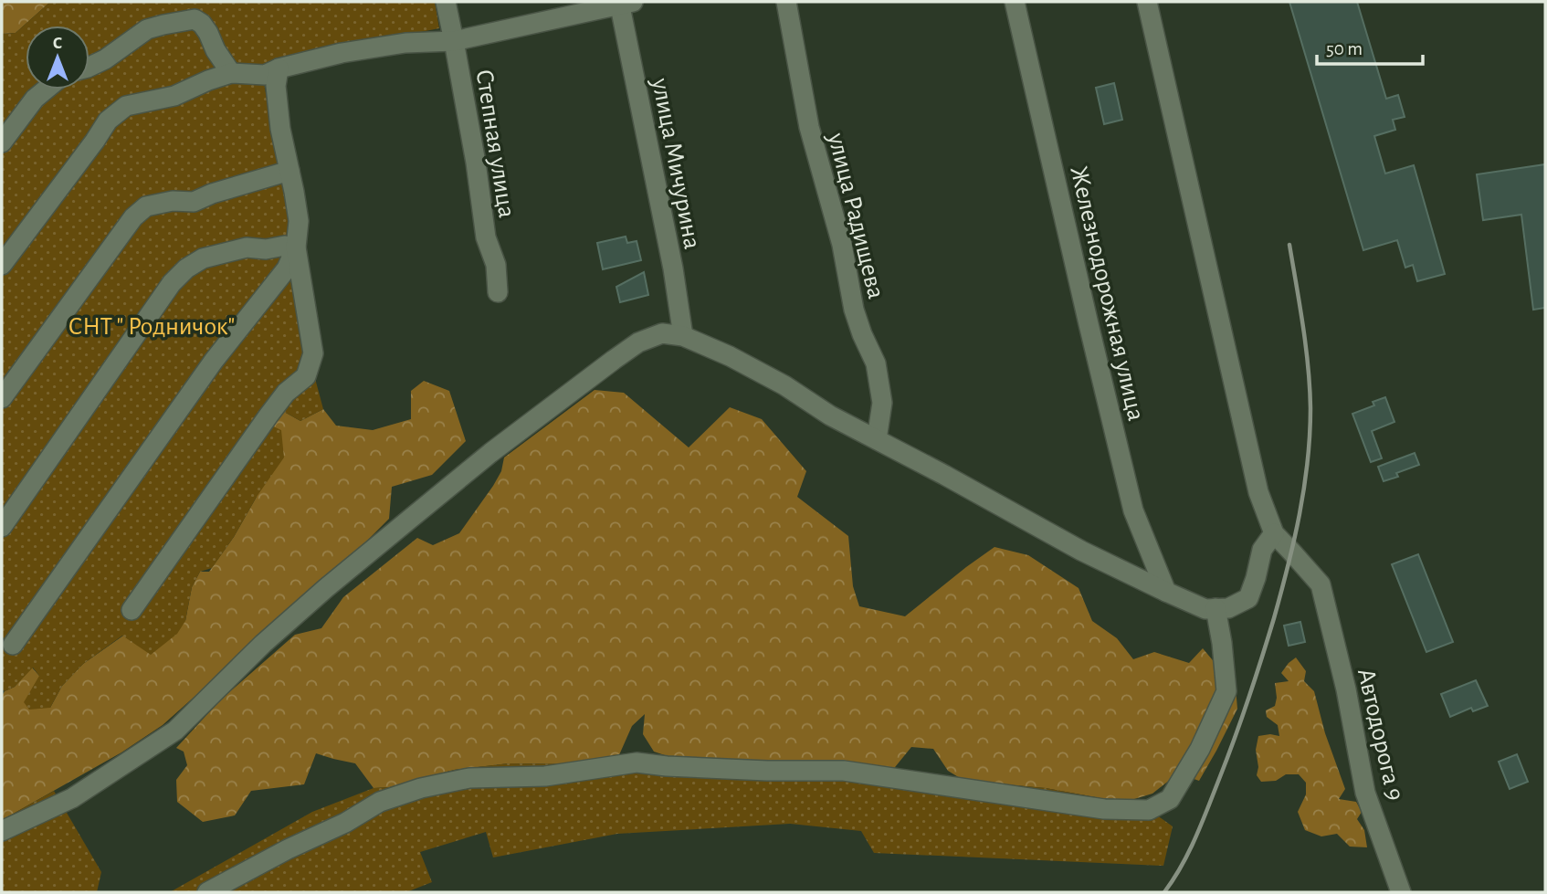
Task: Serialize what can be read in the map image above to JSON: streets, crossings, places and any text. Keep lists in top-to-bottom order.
{
  "streets": {
    "street": [
      "Степная улица",
      "улица Мичурина",
      "улица Радищева",
      "Железнодорожная улица",
      "Автодорога 9"
    ]
  },
  "parks": ["СНТ \" Родничок\""],
  "scale_bar": "50 m",
  "north": "top"
}
